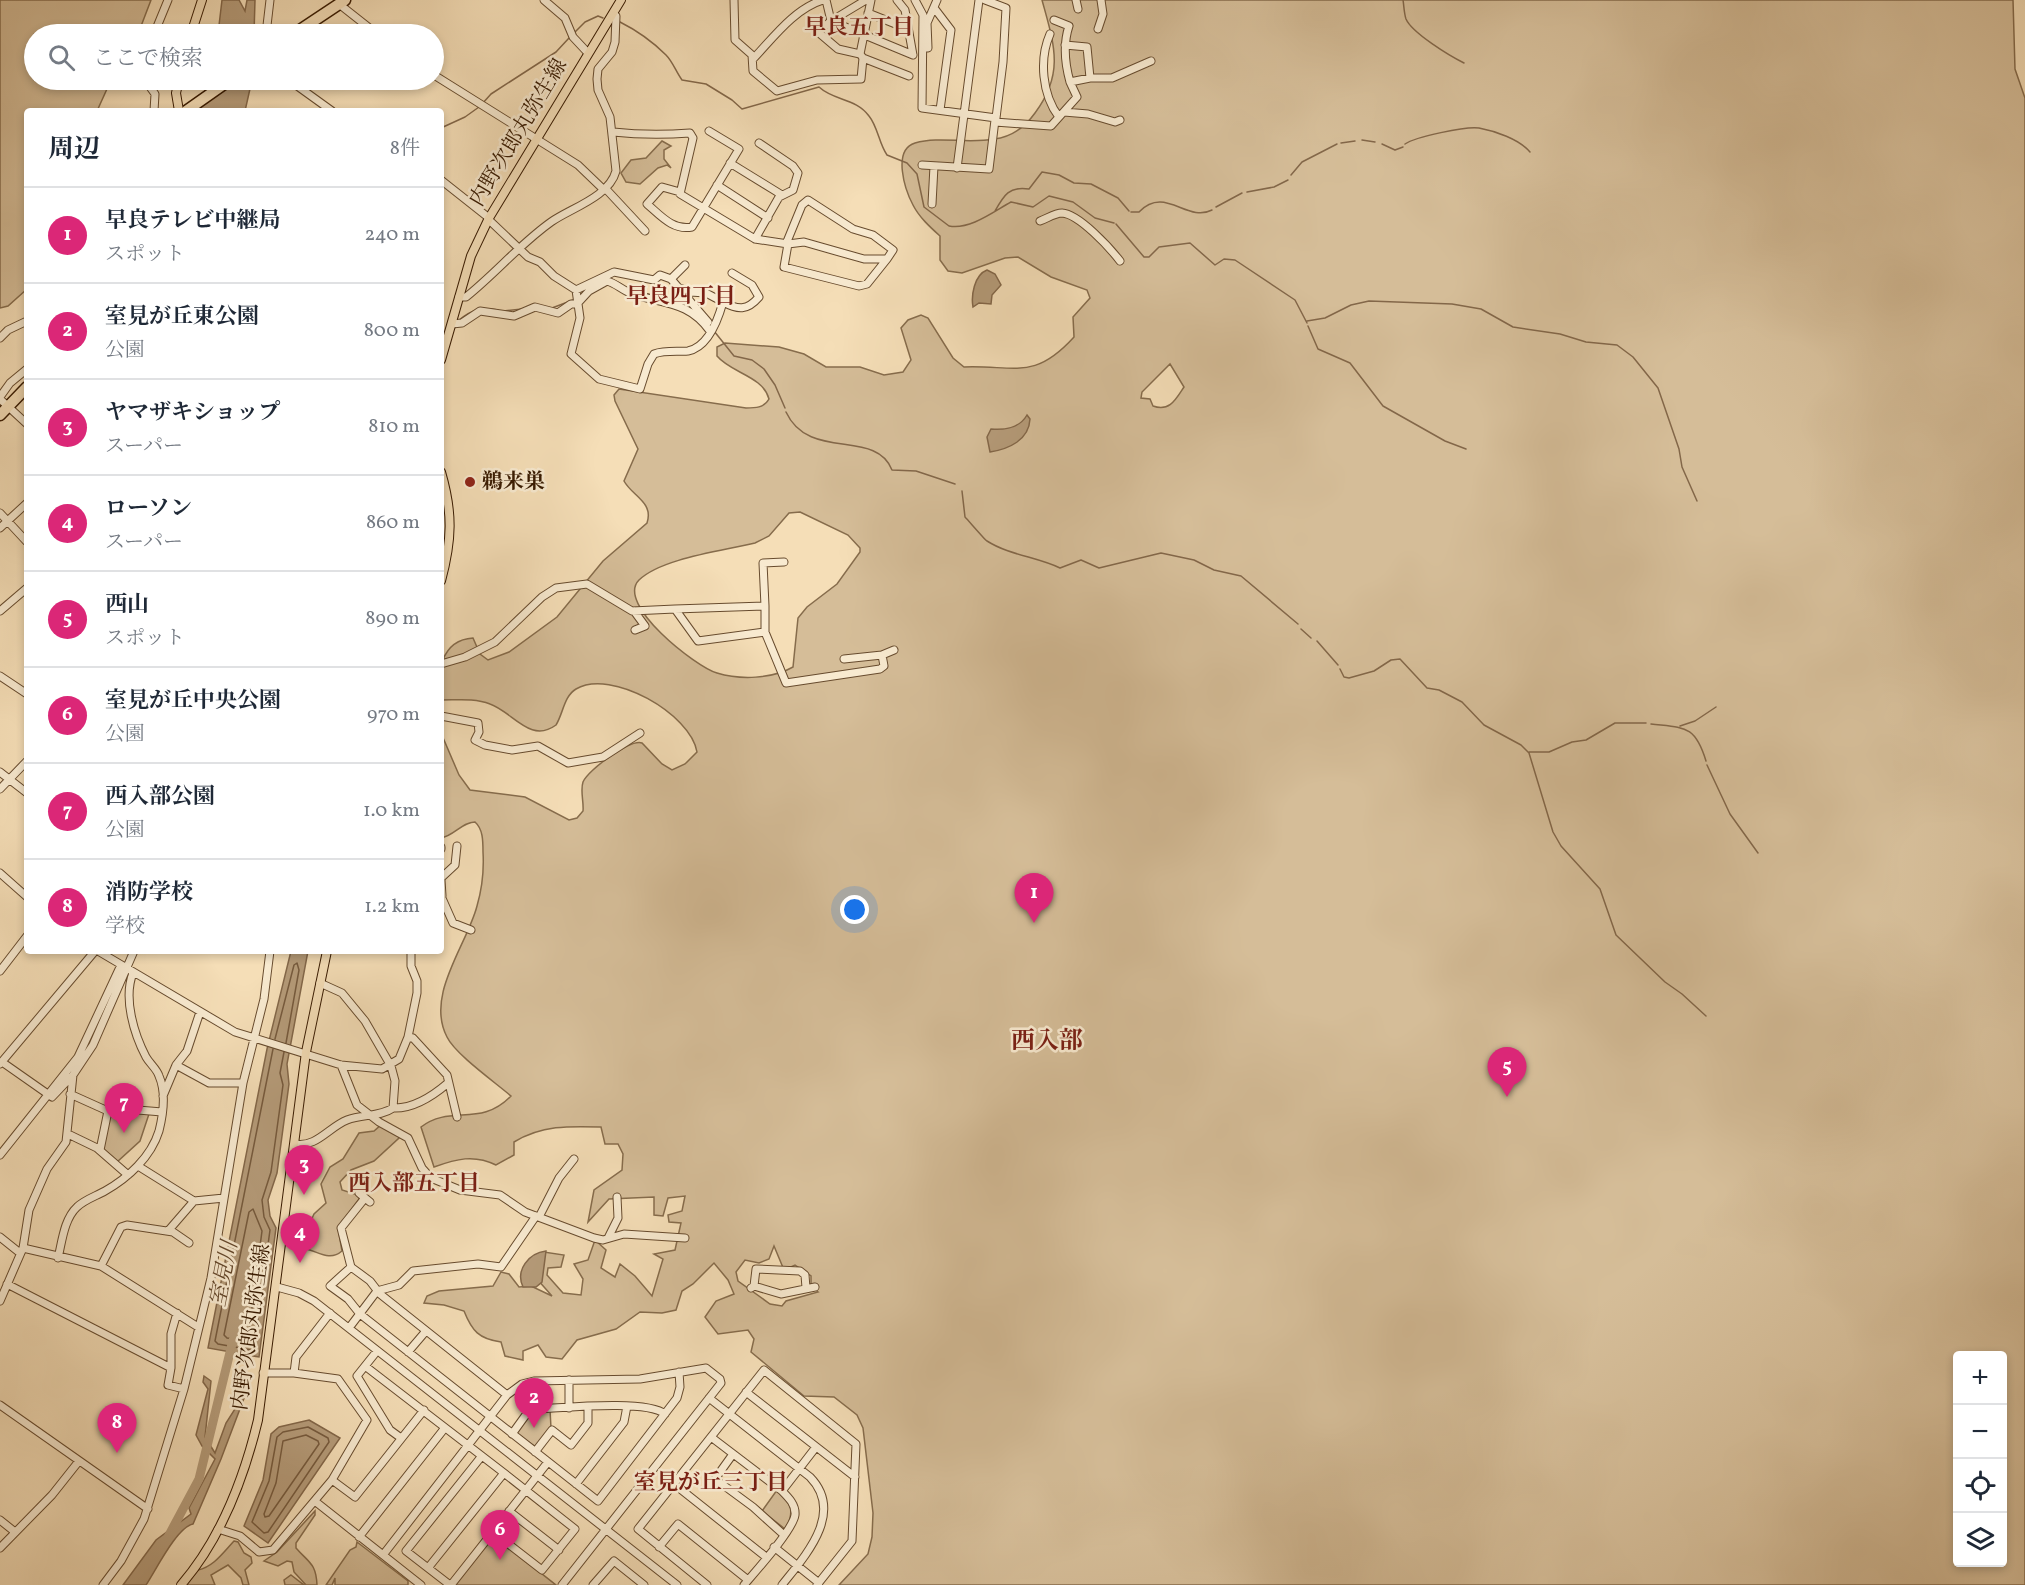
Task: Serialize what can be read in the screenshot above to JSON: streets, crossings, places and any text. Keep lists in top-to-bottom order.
{
  "streets": {
    "main road": ["内野次郎丸弥生線"]
  },
  "districts": [
    "早良五丁目",
    "早良四丁目",
    "西入部",
    "西入部五丁目",
    "室見が丘三丁目"
  ],
  "water": ["室見川"],
  "places": ["鵜来巣"],
  "page": {
    "search": "ここで検索",
    "heading": ["周辺", "8件"],
    "list": [
      {
        "mark": "1",
        "name": "早良テレビ中継局",
        "note": "スポット",
        "value": "240 m"
      },
      {
        "mark": "2",
        "name": "室見が丘東公園",
        "note": "公園",
        "value": "800 m"
      },
      {
        "mark": "3",
        "name": "ヤマザキショップ",
        "note": "スーパー",
        "value": "810 m"
      },
      {
        "mark": "4",
        "name": "ローソン",
        "note": "スーパー",
        "value": "860 m"
      },
      {
        "mark": "5",
        "name": "西山",
        "note": "スポット",
        "value": "890 m"
      },
      {
        "mark": "6",
        "name": "室見が丘中央公園",
        "note": "公園",
        "value": "970 m"
      },
      {
        "mark": "7",
        "name": "西入部公園",
        "note": "公園",
        "value": "1.0 km"
      },
      {
        "mark": "8",
        "name": "消防学校",
        "note": "学校",
        "value": "1.2 km"
      }
    ],
    "pins": [
      "1",
      "5",
      "7",
      "3",
      "4",
      "2",
      "8",
      "6"
    ],
    "map_buttons": ["+", "−"]
  }
}
